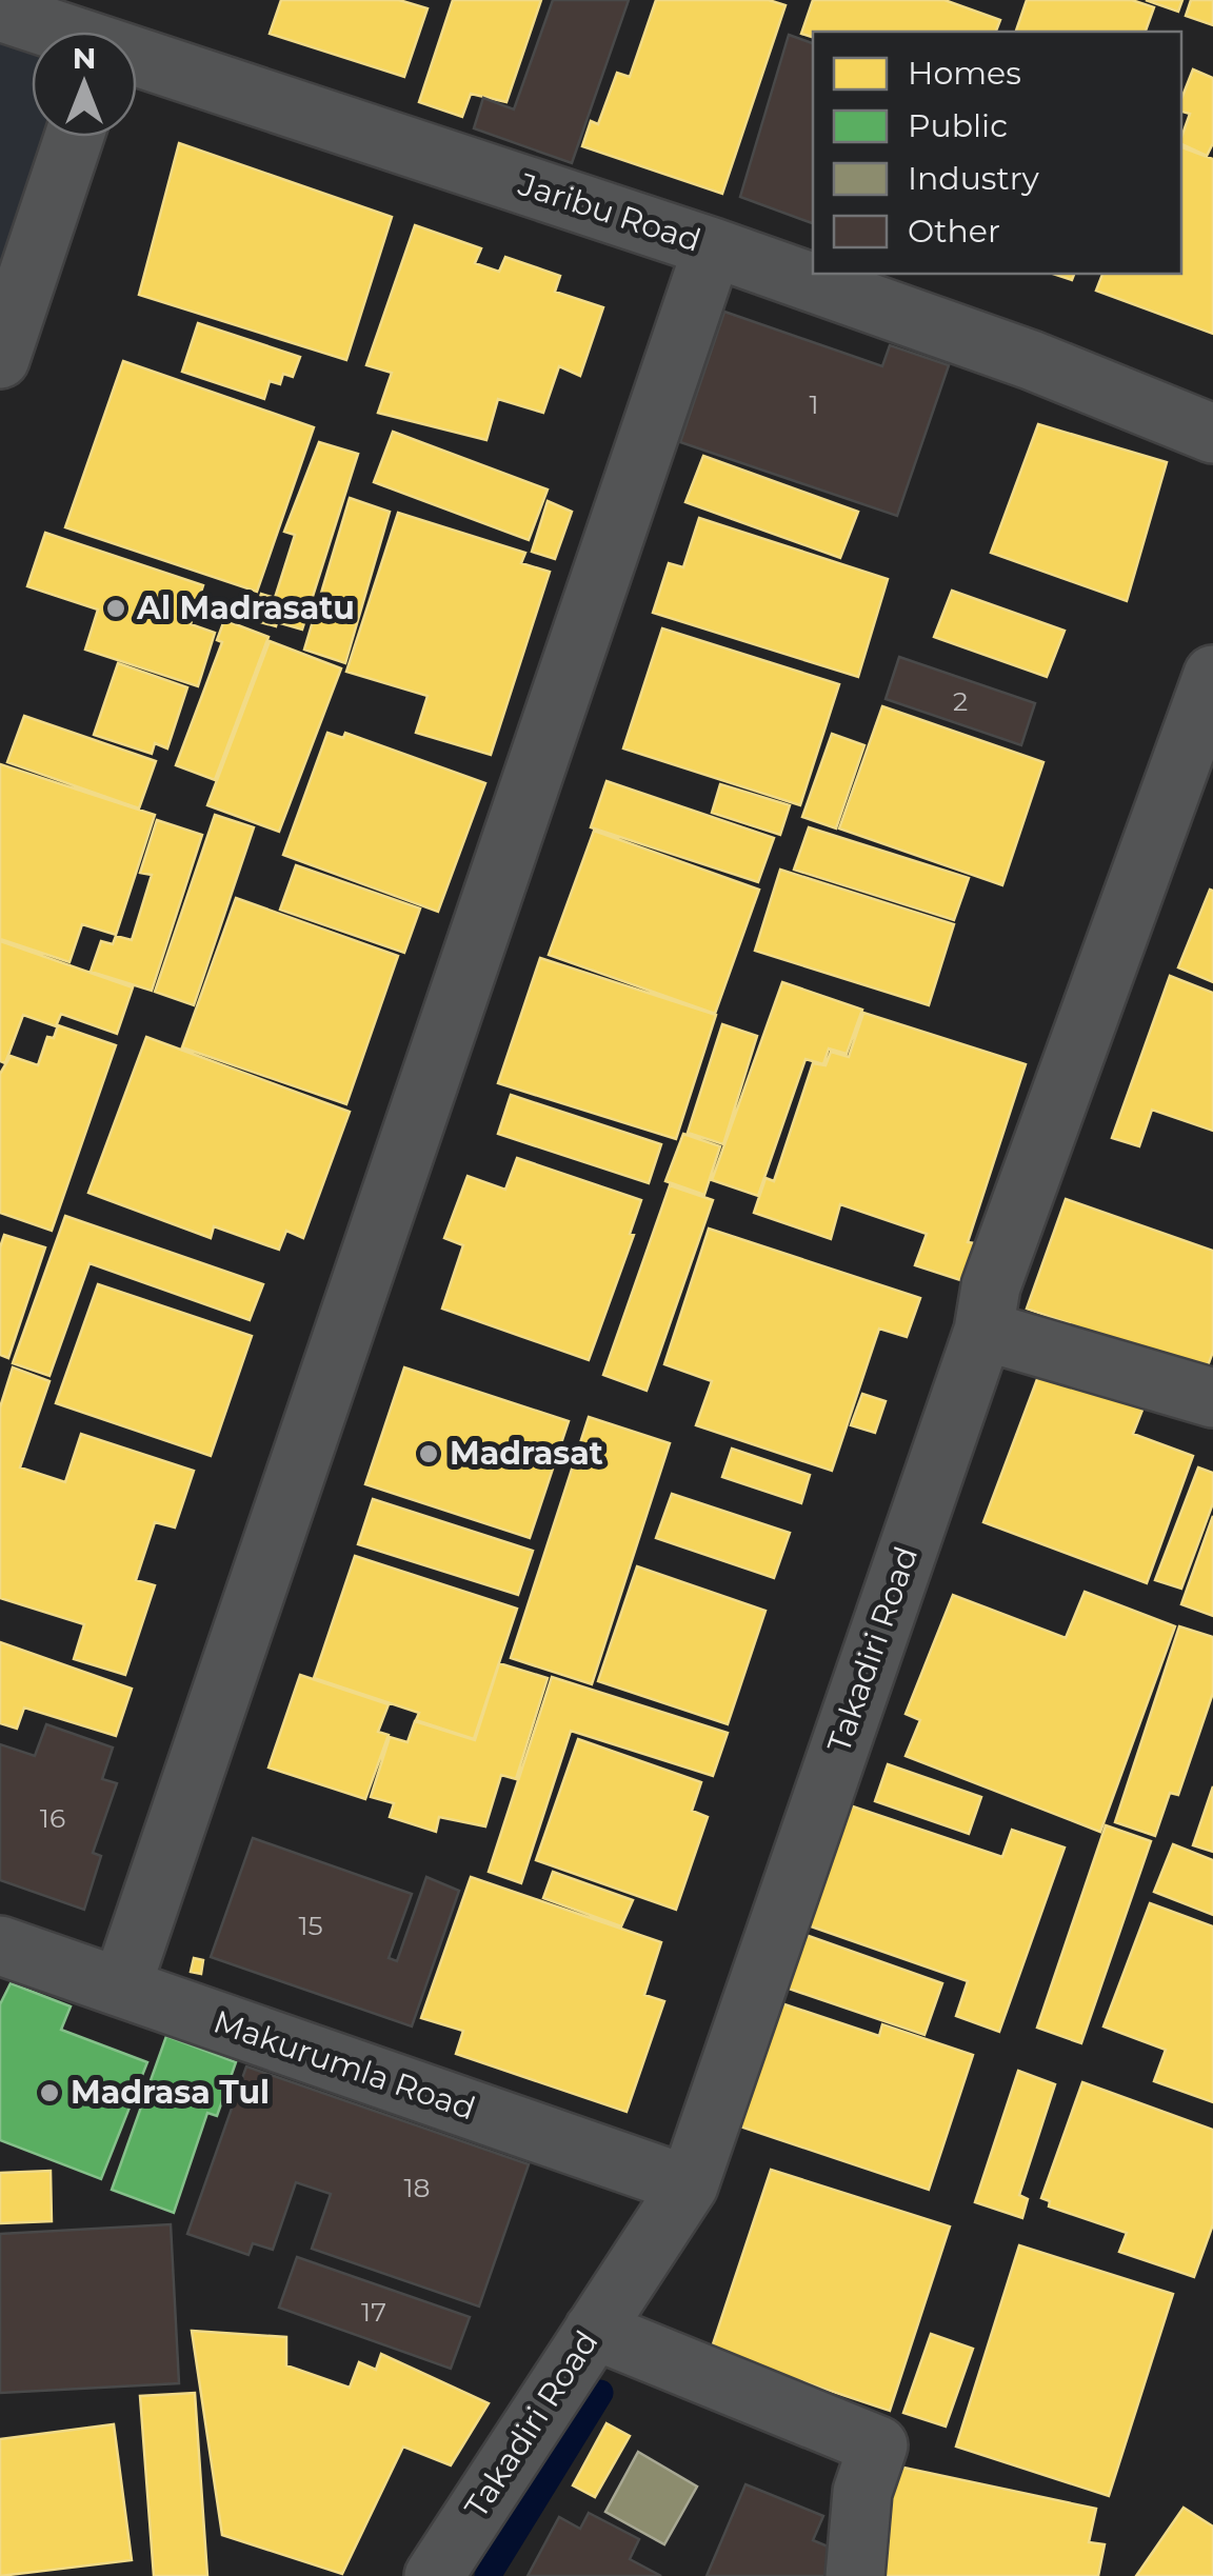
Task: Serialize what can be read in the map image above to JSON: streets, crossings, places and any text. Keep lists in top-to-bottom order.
{
  "streets": {
    "street": ["Jaribu Road", "Takadiri Road", "Makurumla Road"]
  },
  "crossings": [
    ["Takadiri Road", "Makurumla Road"]
  ],
  "places": ["Al Madrasatu", "Madrasat", "Madrasa Tul"],
  "house_numbers": [
    "1",
    "2",
    "16",
    "15",
    "18",
    "17"
  ],
  "legend": [
    "Homes",
    "Public",
    "Industry",
    "Other"
  ],
  "north": "top"
}
